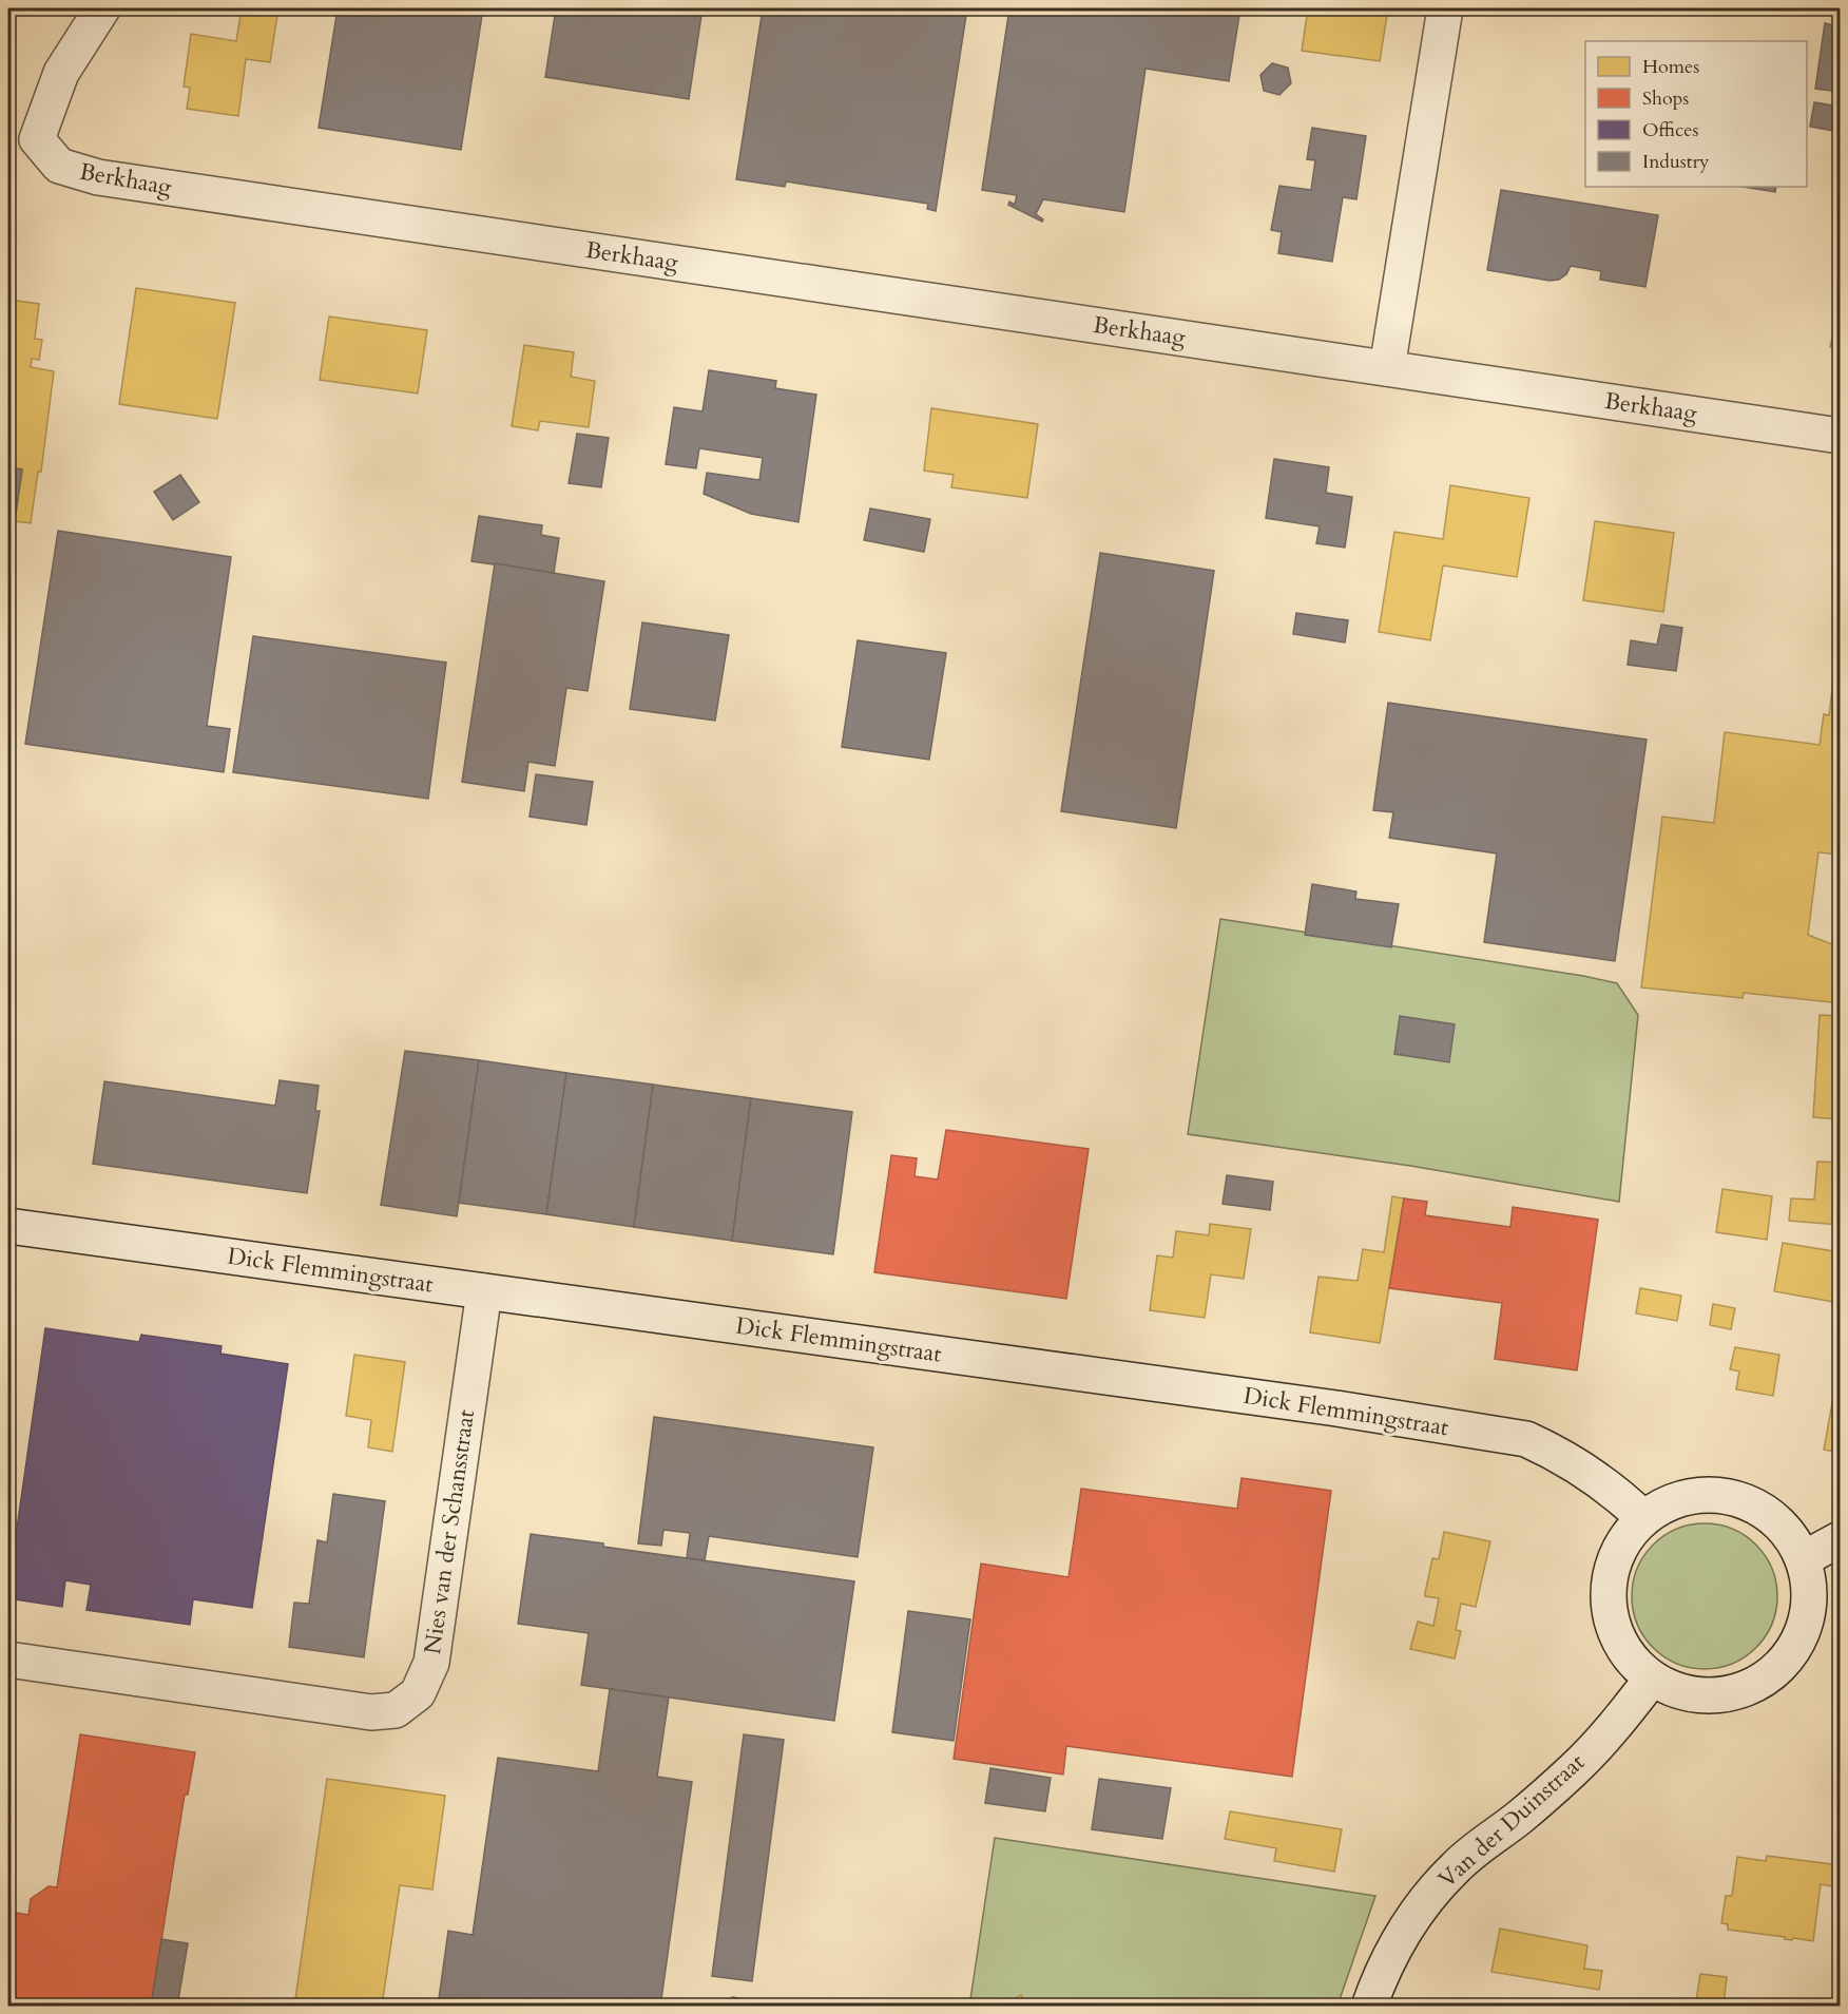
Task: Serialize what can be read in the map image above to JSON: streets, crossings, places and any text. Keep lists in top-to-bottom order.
{
  "streets": {
    "street": [
      "Berkhaag",
      "Dick Flemmingstraat",
      "Nies van der Schansstraat",
      "Van der Duinstraat"
    ]
  },
  "crossings": [
    ["Dick Flemmingstraat", "Nies van der Schansstraat"],
    ["Dick Flemmingstraat", "Van der Duinstraat"]
  ],
  "legend": [
    "Homes",
    "Shops",
    "Offices",
    "Industry"
  ]
}
